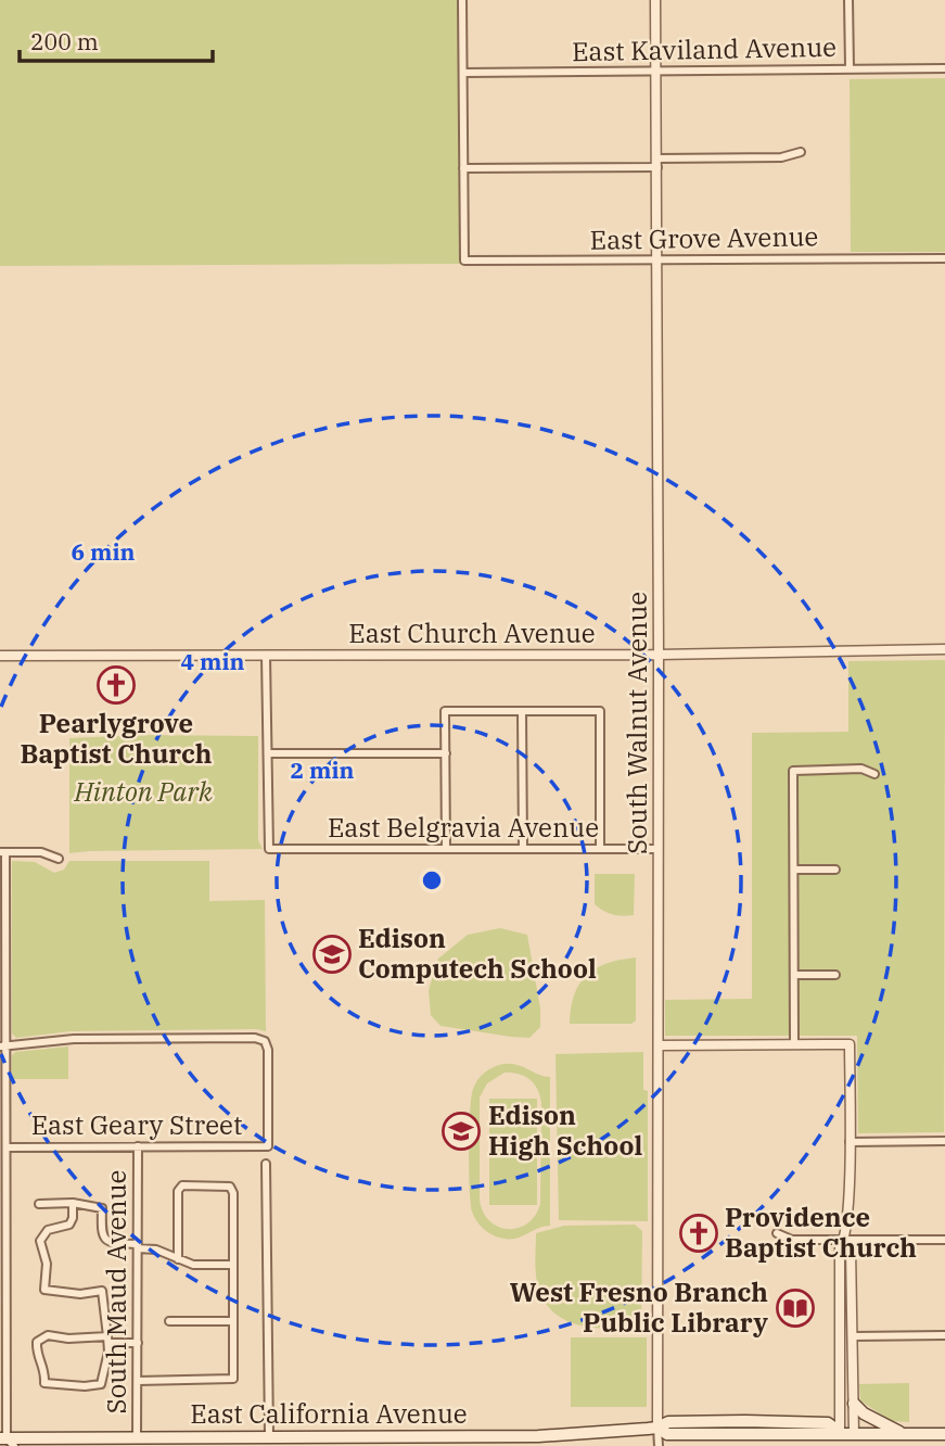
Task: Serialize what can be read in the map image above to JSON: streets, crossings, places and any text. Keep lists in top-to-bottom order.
{
  "streets": {
    "main road": ["East California Avenue"],
    "street": [
      "East Kaviland Avenue",
      "East Grove Avenue",
      "East Church Avenue",
      "South Walnut Avenue",
      "East Belgravia Avenue",
      "East Geary Street",
      "South Maud Avenue"
    ]
  },
  "crossings": [
    ["East Kaviland Avenue", "South Walnut Avenue"],
    ["East Grove Avenue", "South Walnut Avenue"],
    ["East Church Avenue", "South Walnut Avenue"],
    ["South Walnut Avenue", "East Belgravia Avenue"],
    ["South Walnut Avenue", "East California Avenue"],
    ["East Geary Street", "South Maud Avenue"],
    ["South Maud Avenue", "East California Avenue"]
  ],
  "parks": ["Hinton Park"],
  "places": {
    "church": ["Pearlygrove Baptist Church", "Providence Baptist Church"],
    "school or university": ["Edison Computech School", "Edison High School"],
    "library": ["West Fresno Branch Public Library"]
  },
  "scale_bar": "200 m",
  "rings": ["6 min", "4 min", "2 min"]
}
